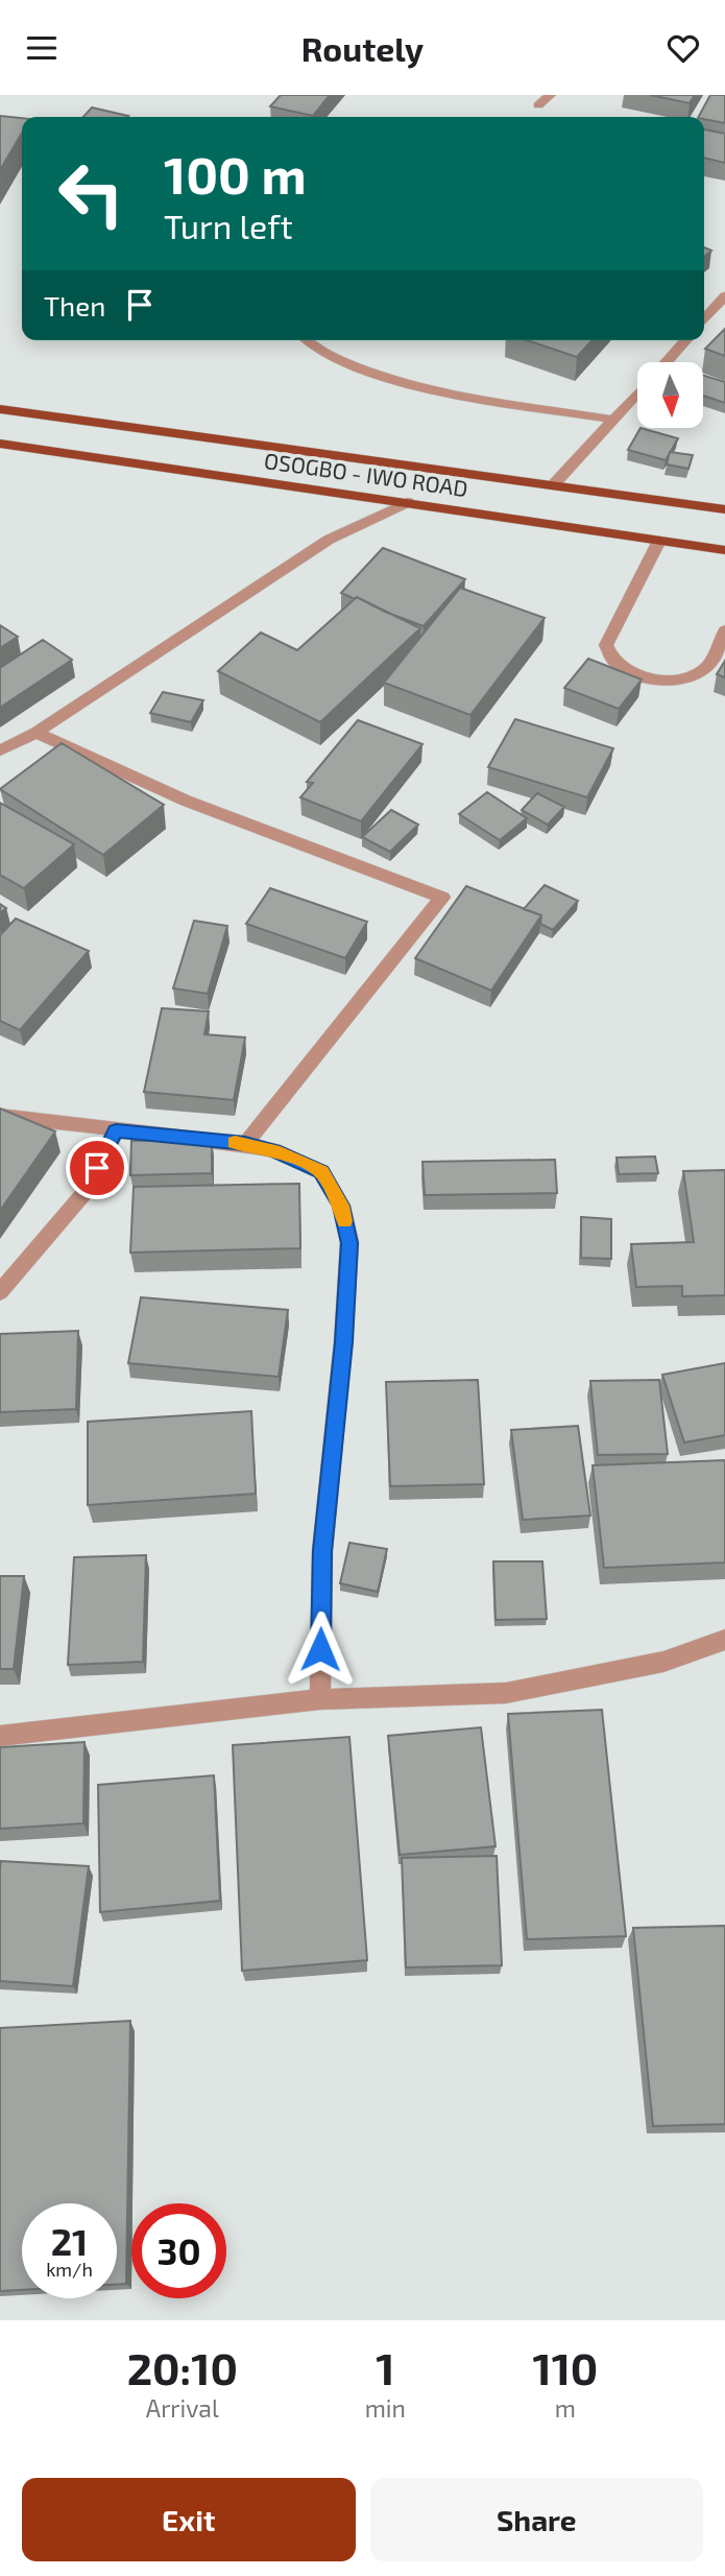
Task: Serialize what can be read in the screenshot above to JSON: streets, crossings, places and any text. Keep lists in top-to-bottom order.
{
  "streets": {
    "main road": ["OSOGBO - IWO ROAD"]
  },
  "north": "bottom",
  "page": {
    "header": "Routely",
    "turn": ["100 m", "Turn left"],
    "then": "Then",
    "speed": "21 km/h",
    "limit": "30",
    "eta": [
      "20:10",
      "Arrival",
      "1",
      "min",
      "110",
      "m"
    ],
    "buttons": ["Exit", "Share"]
  }
}
